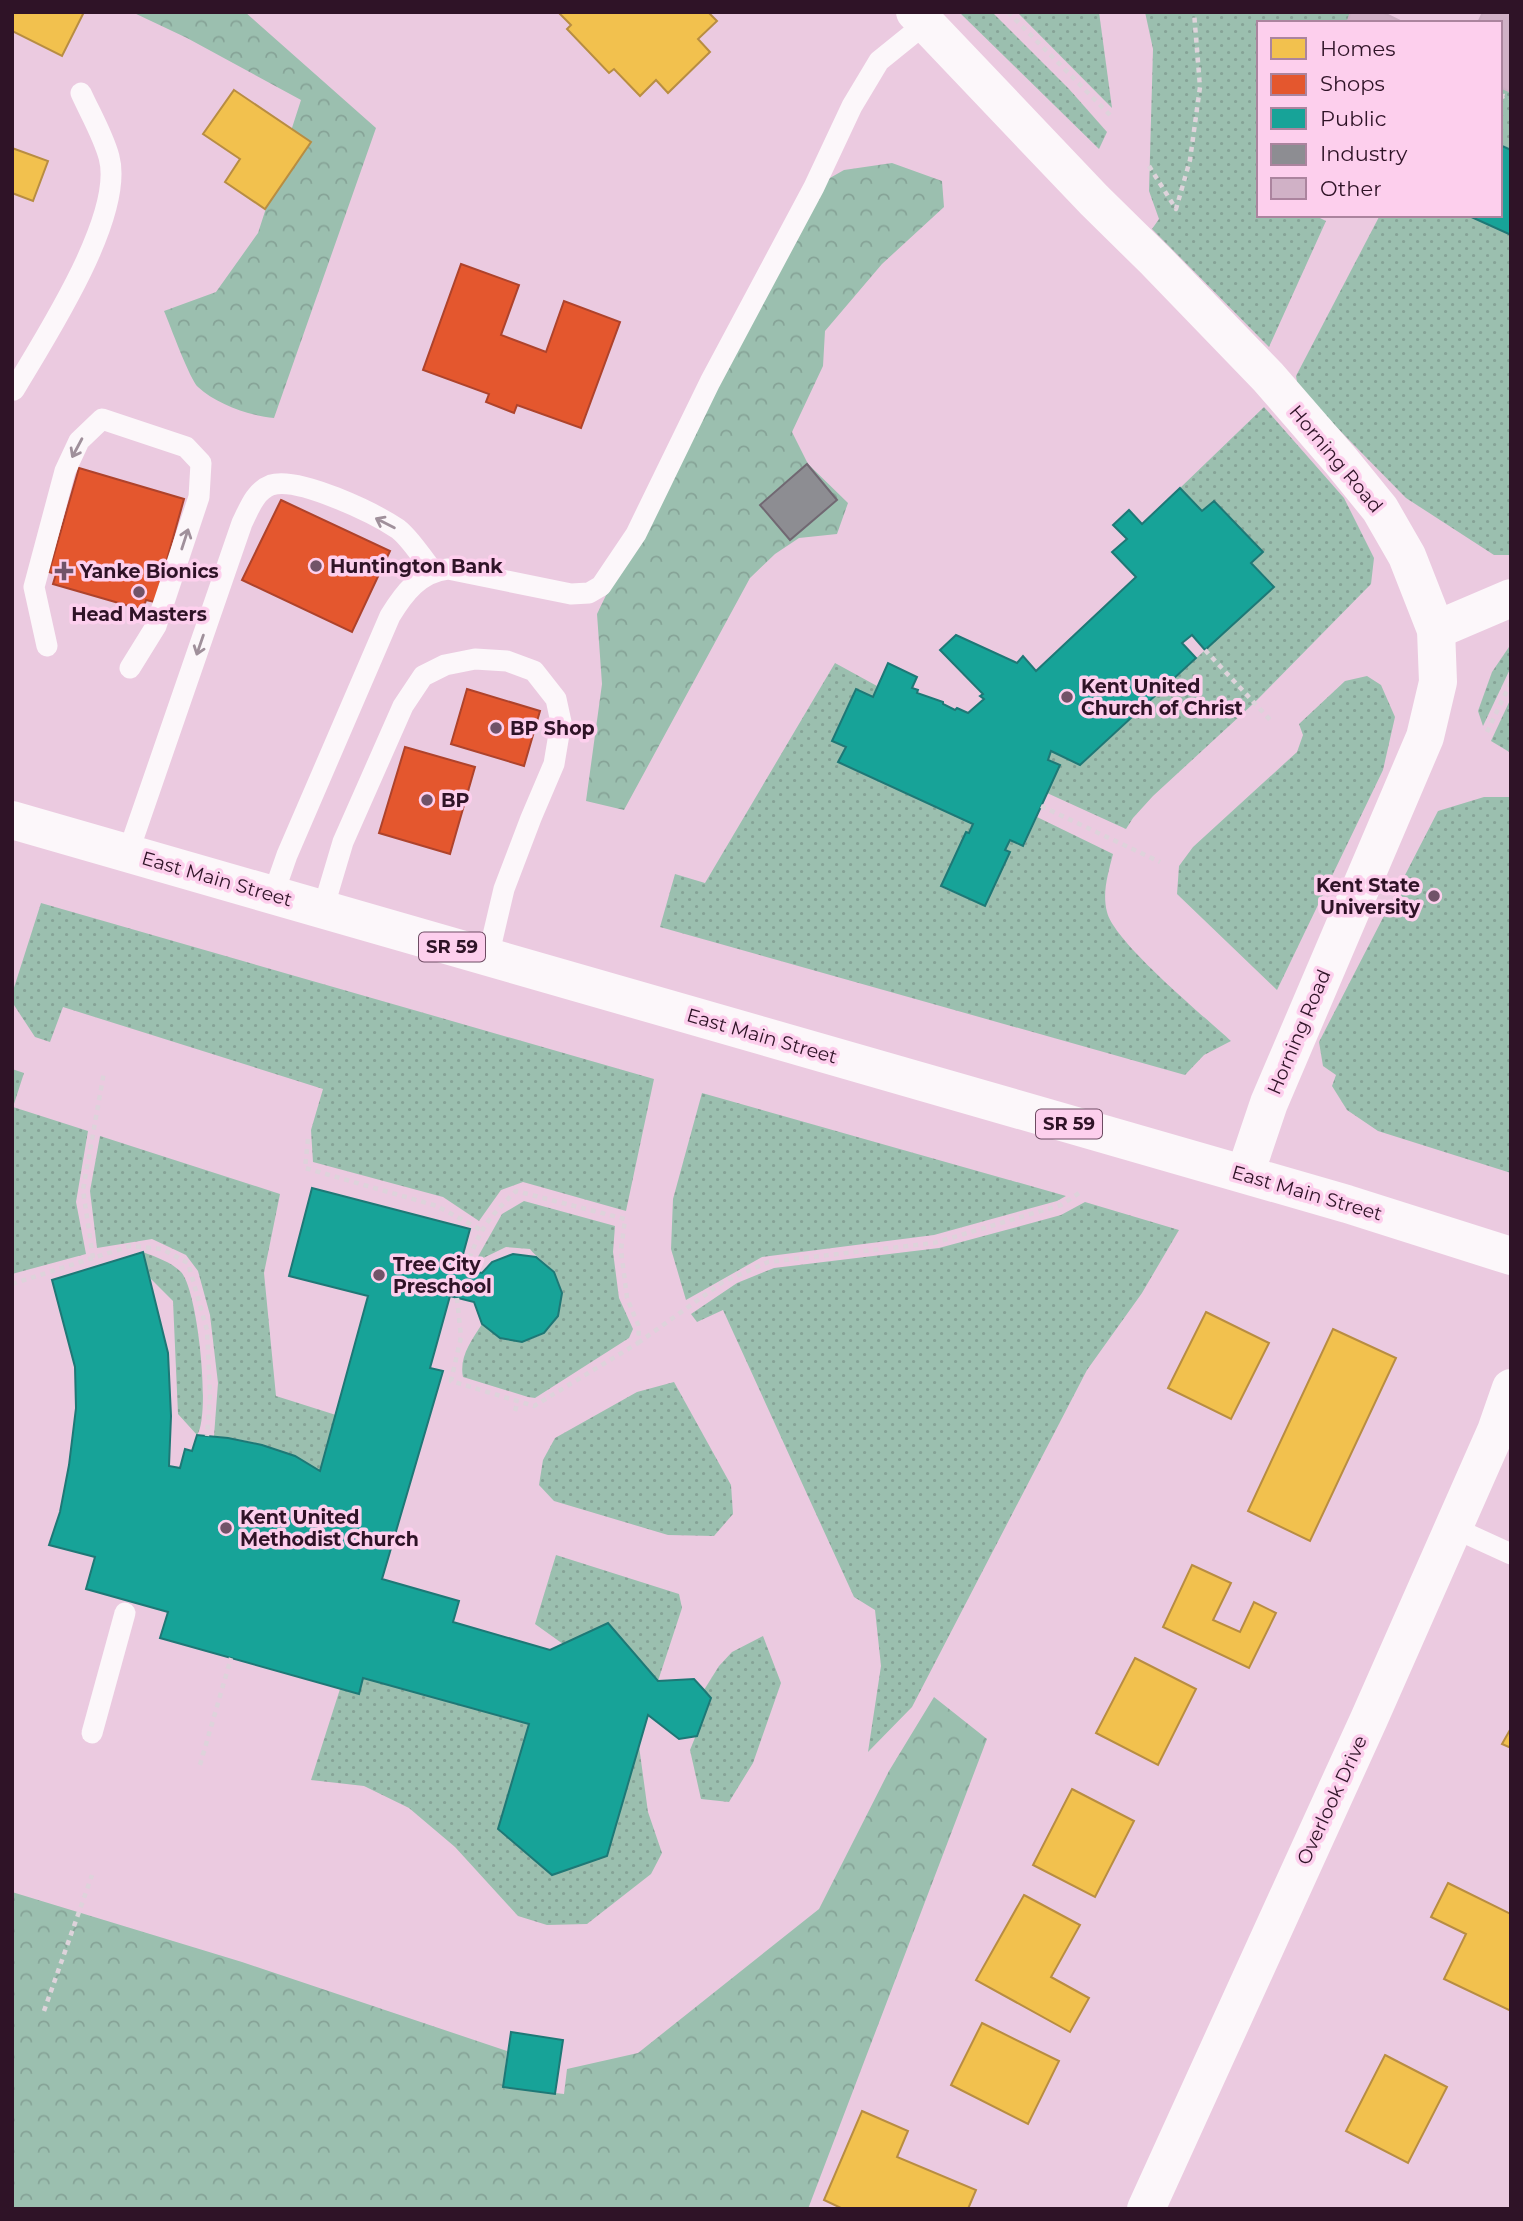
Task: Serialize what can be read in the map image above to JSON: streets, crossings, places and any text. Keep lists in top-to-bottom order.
{
  "streets": {
    "street": [
      "Horning Road",
      "East Main Street",
      "SR 59",
      "Overlook Drive"
    ]
  },
  "crossings": [
    ["Horning Road", "East Main Street"]
  ],
  "places": {
    "other": [
      "Huntington Bank",
      "Head Masters",
      "Kent United Church of Christ",
      "BP Shop",
      "BP",
      "Kent State University",
      "Tree City Preschool",
      "Kent United Methodist Church"
    ],
    "health": ["Yanke Bionics"]
  },
  "legend": [
    "Homes",
    "Shops",
    "Public",
    "Industry",
    "Other"
  ]
}
